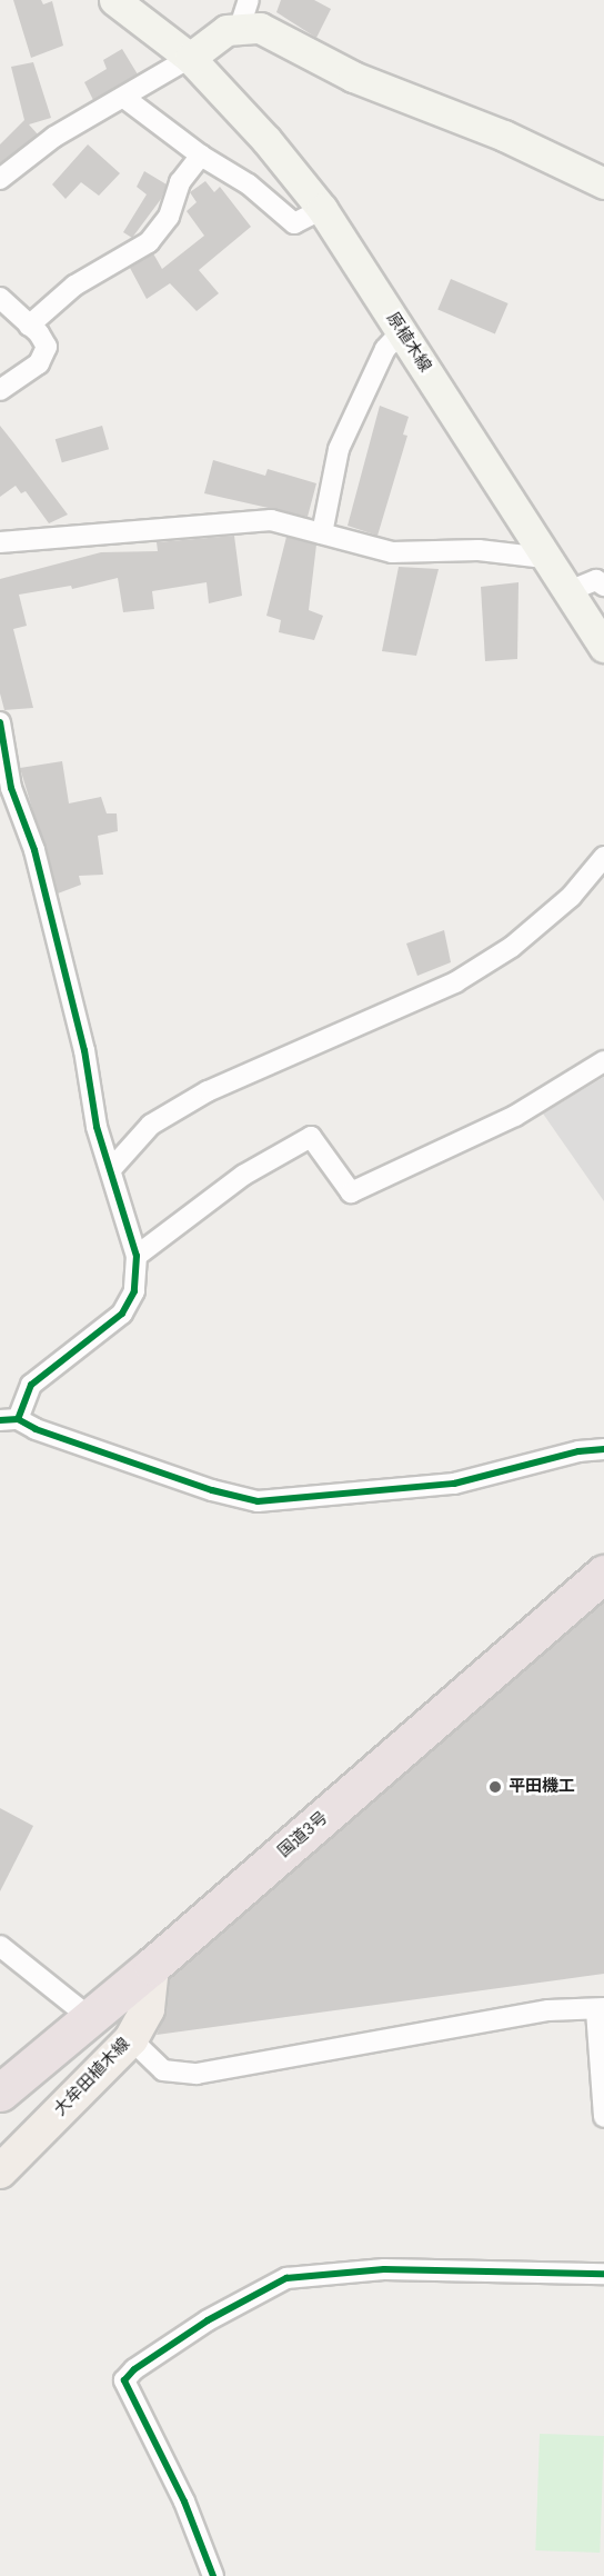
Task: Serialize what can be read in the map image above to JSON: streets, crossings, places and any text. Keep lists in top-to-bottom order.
{
  "streets": {
    "highway": ["国道3号"],
    "main road": ["原植木線", "大牟田植木線"]
  },
  "crossings": [
    ["国道3号", "大牟田植木線"]
  ],
  "places": ["平田機工"]
}
